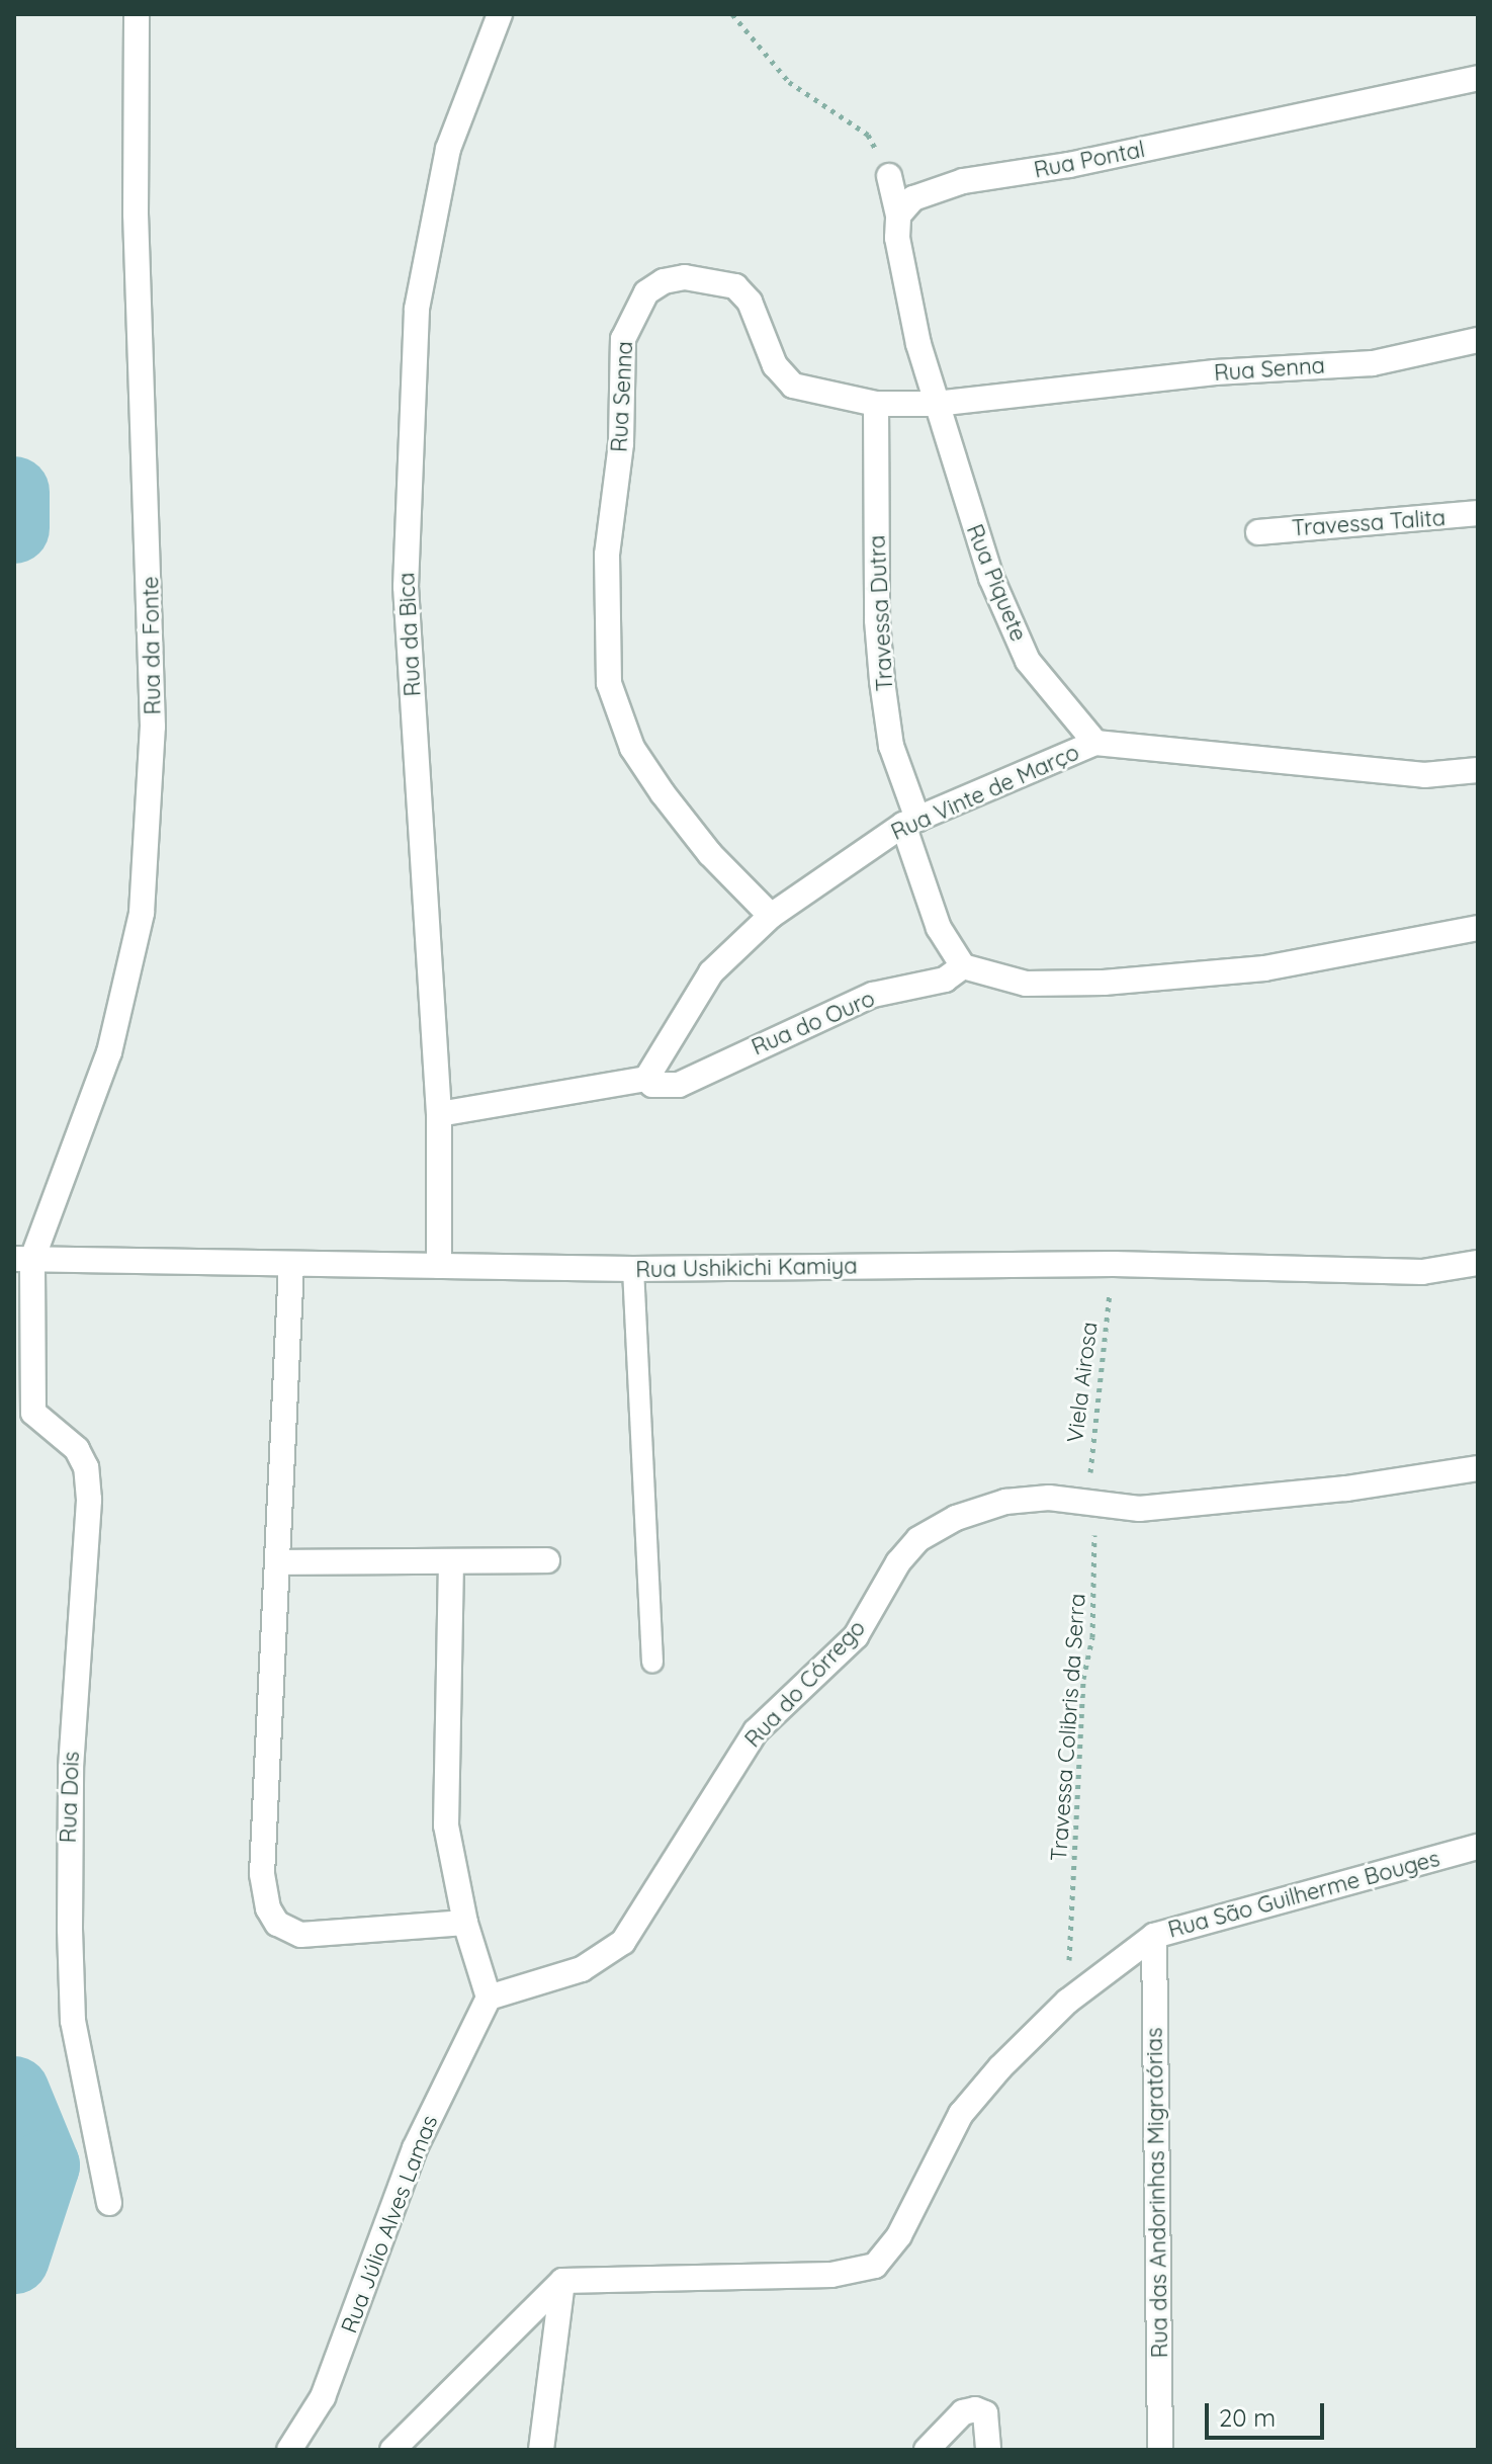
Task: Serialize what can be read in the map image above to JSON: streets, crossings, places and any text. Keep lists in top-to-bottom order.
{
  "streets": {
    "street": [
      "Rua Pontal",
      "Rua Senna",
      "Travessa Talita",
      "Rua Piquete",
      "Travessa Dutra",
      "Rua da Bica",
      "Rua da Fonte",
      "Rua Vinte de Março",
      "Rua do Ouro",
      "Rua Ushikichi Kamiya",
      "Rua do Córrego",
      "Rua Dois",
      "Rua São Guilherme Bouges",
      "Rua das Andorinhas Migratórias",
      "Rua Júlio Alves Lamas"
    ],
    "path": ["Viela Airosa", "Travessa Colibris da Serra"]
  },
  "crossings": [
    ["Rua Senna", "Rua Piquete"],
    ["Rua Senna", "Travessa Dutra"],
    ["Rua Senna", "Rua Vinte de Março"],
    ["Rua Piquete", "Rua Vinte de Março"],
    ["Travessa Dutra", "Rua Vinte de Março"],
    ["Travessa Dutra", "Rua do Ouro"],
    ["Rua da Bica", "Rua do Ouro"],
    ["Rua da Bica", "Rua Ushikichi Kamiya"],
    ["Rua da Fonte", "Rua Ushikichi Kamiya"],
    ["Rua Vinte de Março", "Rua do Ouro"],
    ["Rua Ushikichi Kamiya", "Viela Airosa"],
    ["Viela Airosa", "Rua do Córrego"],
    ["Viela Airosa", "Travessa Colibris da Serra"],
    ["Rua do Córrego", "Travessa Colibris da Serra"],
    ["Rua do Córrego", "Rua Júlio Alves Lamas"],
    ["Travessa Colibris da Serra", "Rua São Guilherme Bouges"],
    ["Rua São Guilherme Bouges", "Rua das Andorinhas Migratórias"]
  ],
  "scale_bar": "20 m"
}
